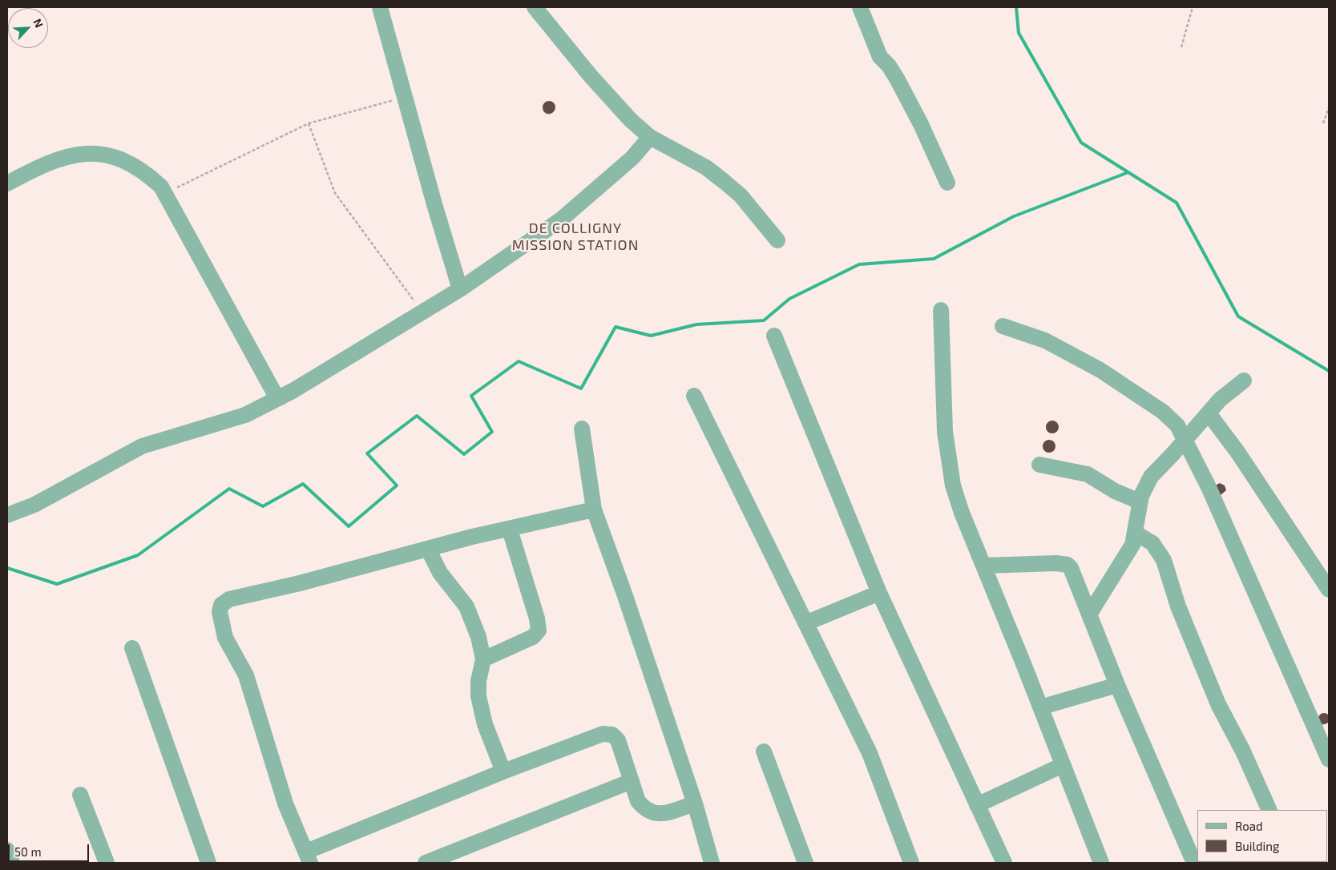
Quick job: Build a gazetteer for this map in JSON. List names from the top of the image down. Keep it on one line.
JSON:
{"districts":["DE COLLIGNY MISSION STATION"],"legend":["Road","Building"],"scale_bar":"50 m","north":"top right"}
